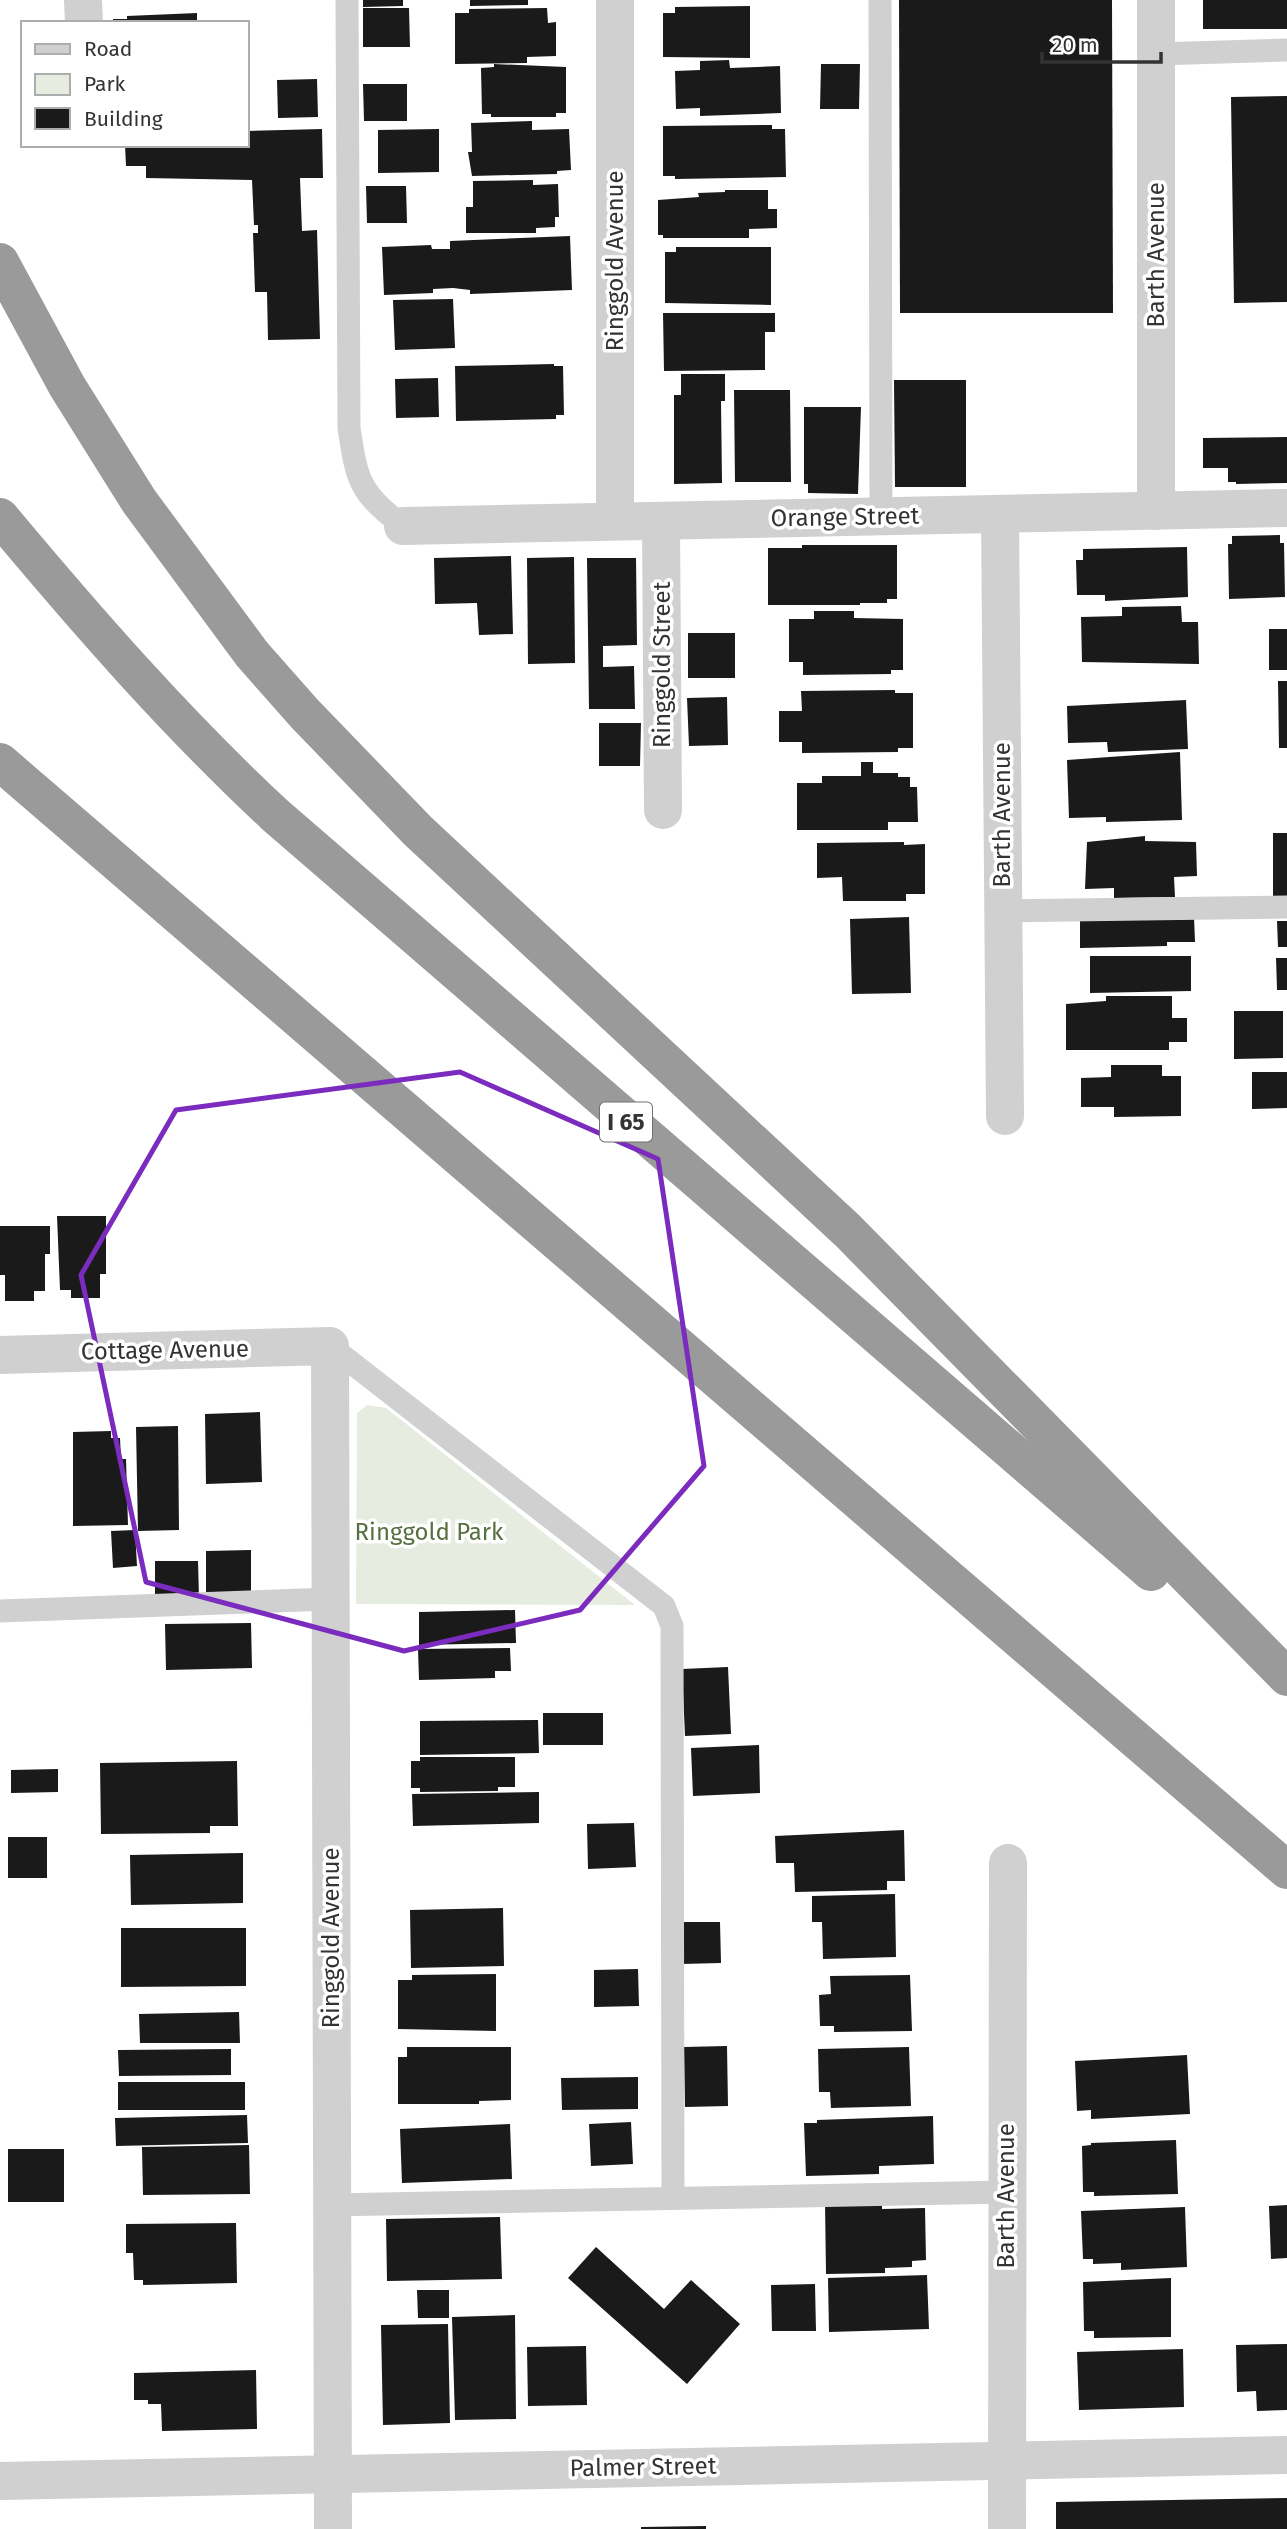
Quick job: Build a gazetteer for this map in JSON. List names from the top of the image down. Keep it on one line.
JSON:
{"streets":{"highway":["I 65"],"street":["Barth Avenue","Ringgold Avenue","Orange Street","Ringgold Street","Cottage Avenue","Palmer Street"]},"crossings":[["Barth Avenue","Orange Street"],["Barth Avenue","Palmer Street"],["Ringgold Avenue","Orange Street"],["Ringgold Avenue","Cottage Avenue"],["Ringgold Avenue","Palmer Street"],["Orange Street","Ringgold Street"]],"parks":["Ringgold Park"],"legend":["Road","Park","Building"],"scale_bar":"20 m"}
